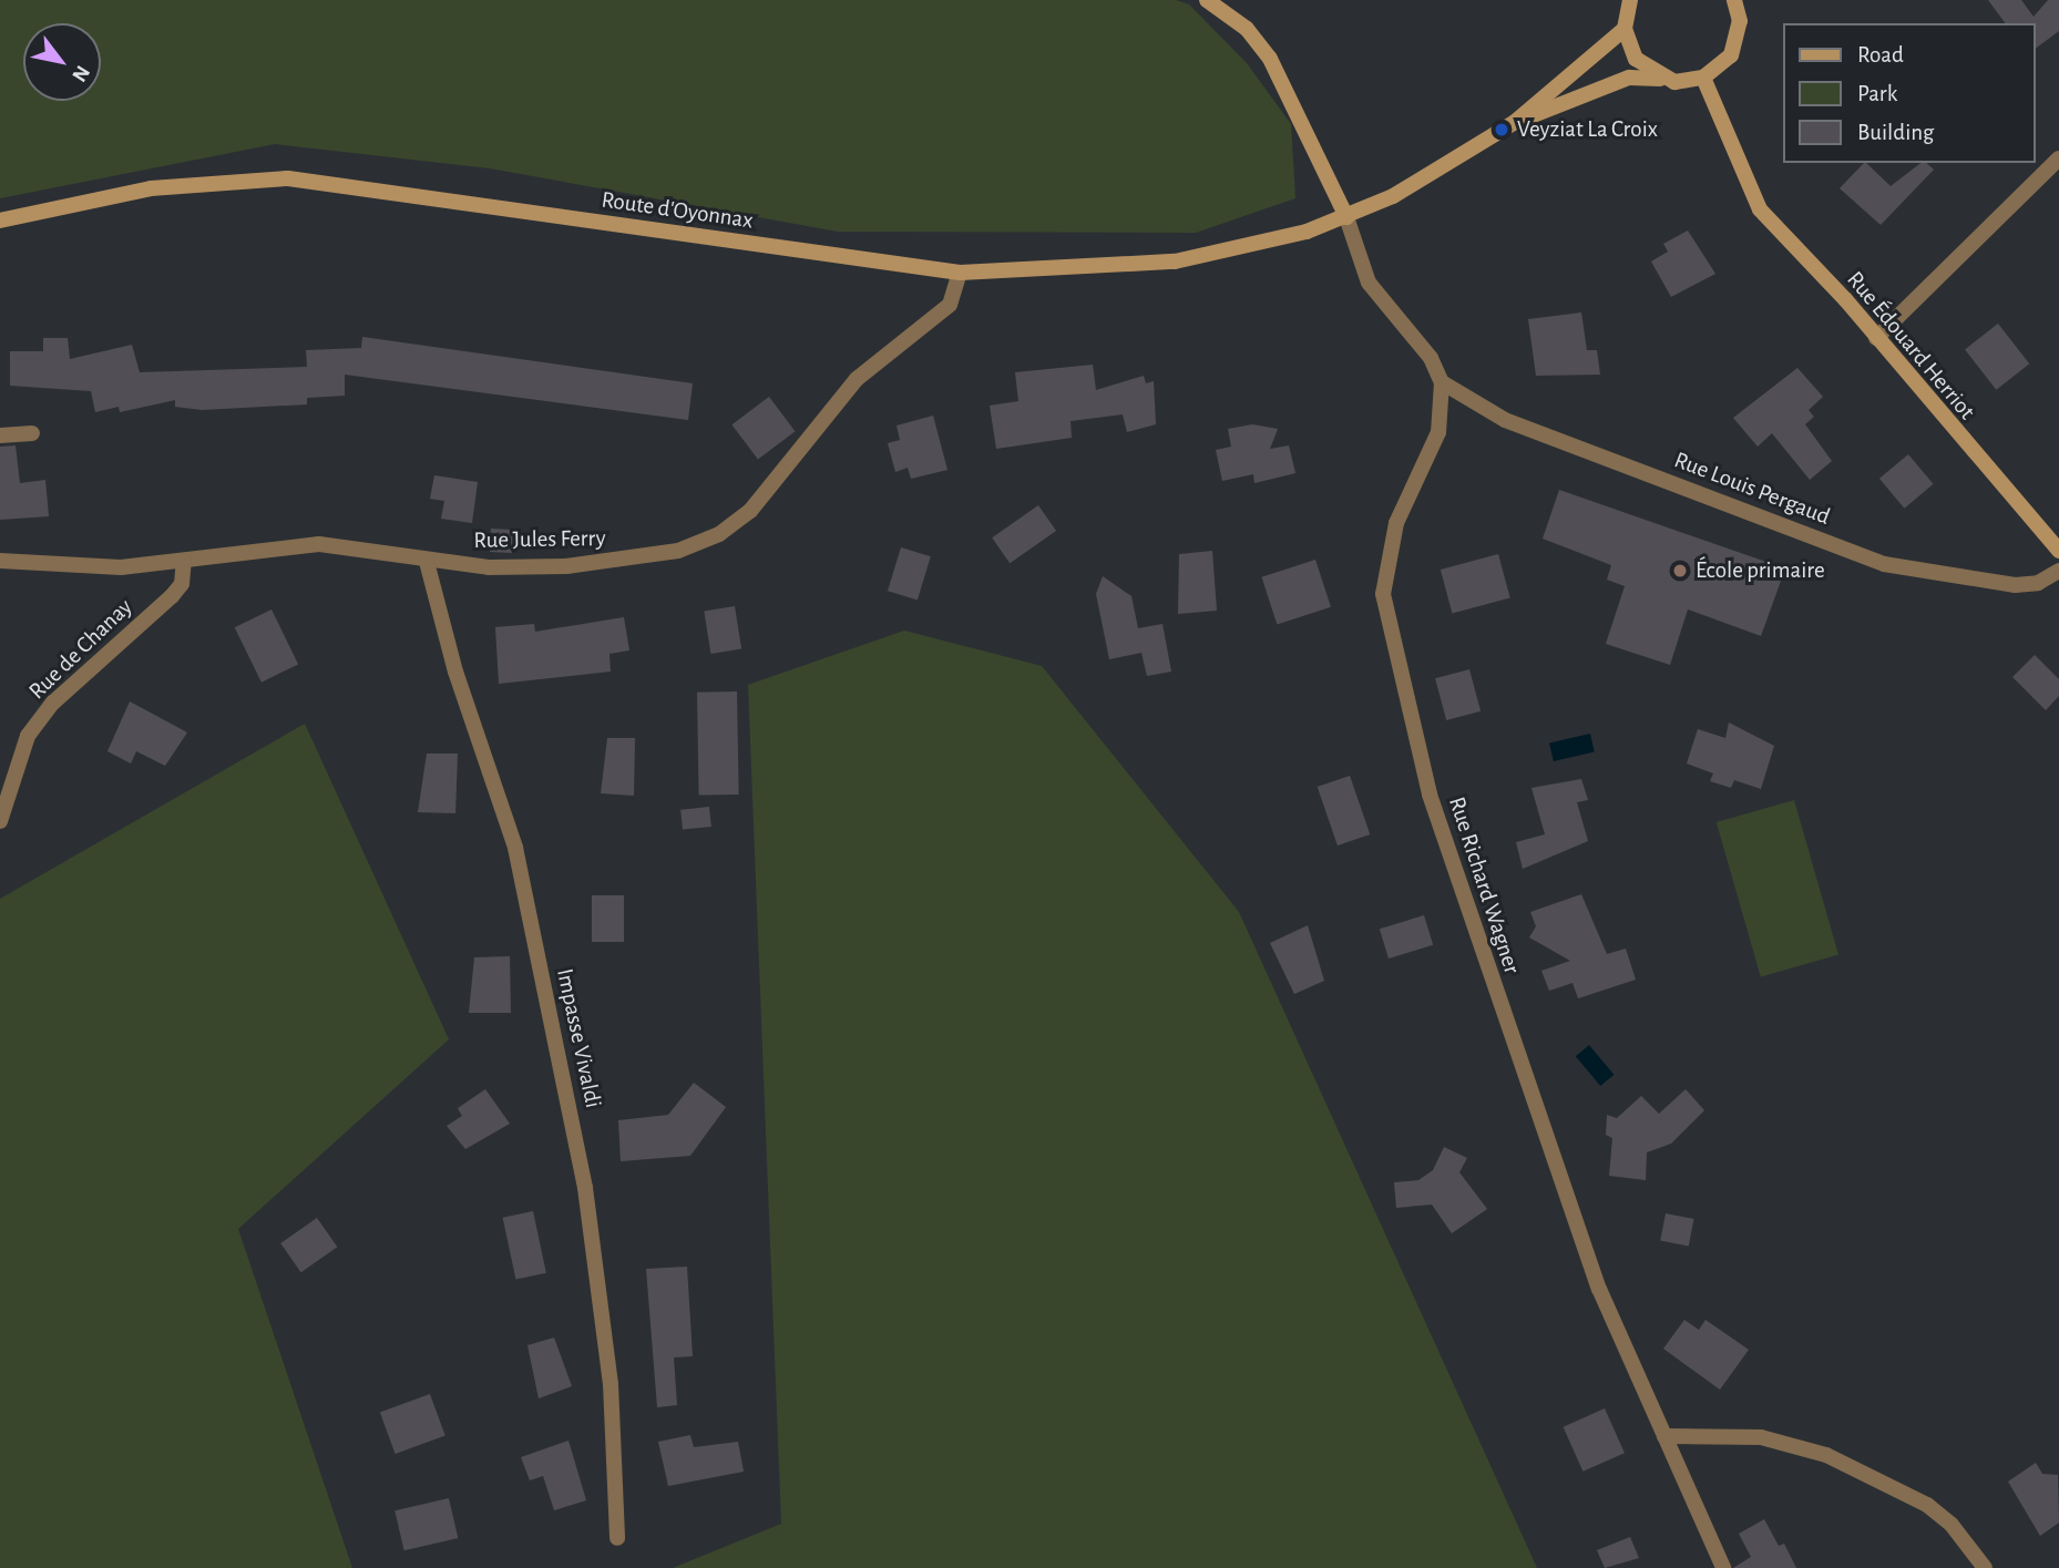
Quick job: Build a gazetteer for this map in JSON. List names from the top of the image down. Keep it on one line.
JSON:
{"streets":{"main road":["Route d'Oyonnax","Rue Édouard Herriot"],"street":["Rue Louis Pergaud","Rue Jules Ferry","Rue de Chanay","Rue Richard Wagner","Impasse Vivaldi"]},"crossings":[["Route d'Oyonnax","Rue Jules Ferry"],["Rue Louis Pergaud","Rue Richard Wagner"],["Rue Jules Ferry","Rue de Chanay"],["Rue Jules Ferry","Impasse Vivaldi"]],"places":["Veyziat La Croix","École primaire"],"legend":["Road","Park","Building"],"north":"bottom right"}
